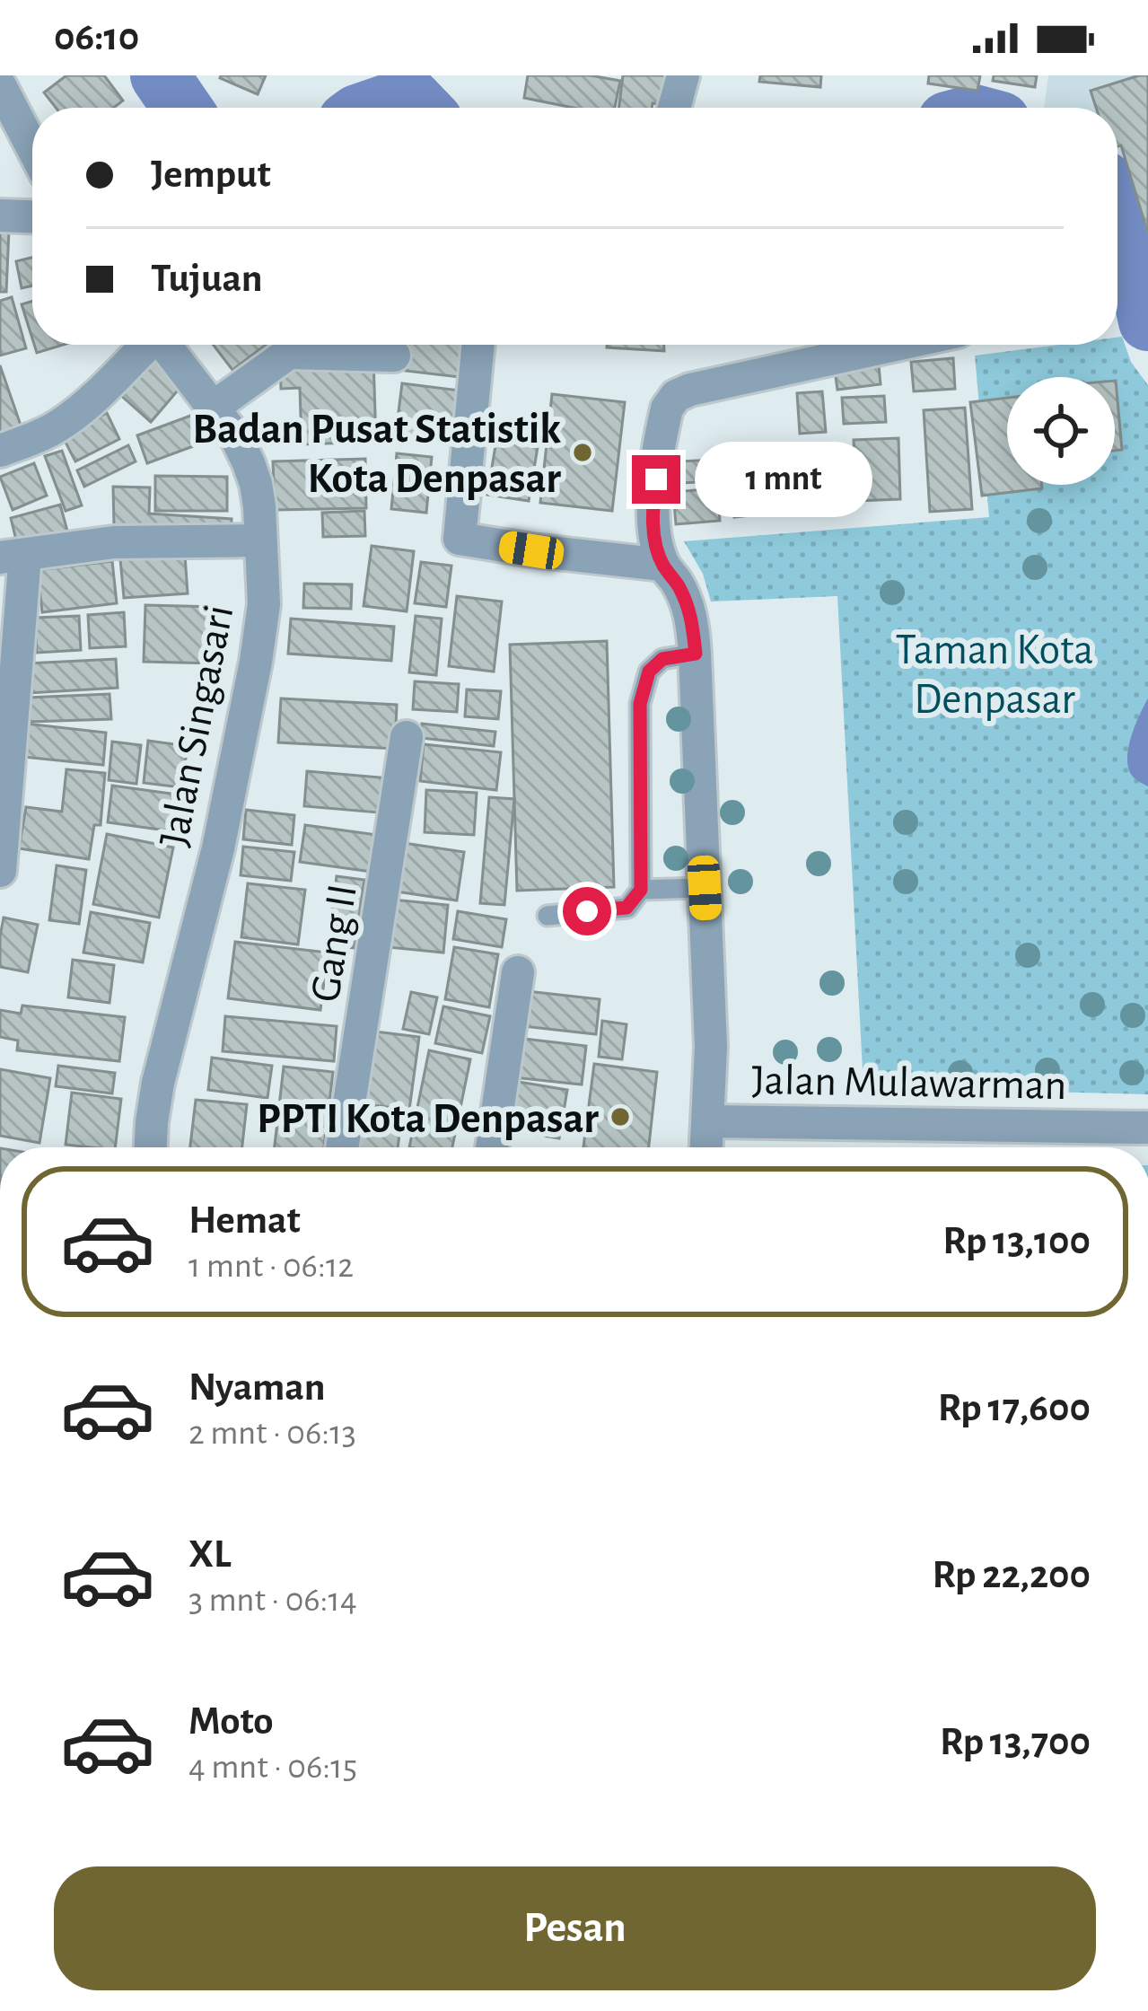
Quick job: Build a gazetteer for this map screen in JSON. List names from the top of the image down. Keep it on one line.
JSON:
{"streets":{"street":["Jalan Singasari","Gang II","Jalan Mulawarman"]},"parks":["Taman Kota Denpasar"],"places":["Badan Pusat Statistik Kota Denpasar","PPTI Kota Denpasar"],"page":{"status":"06:10","banner":["Jemput","Tujuan"],"bubble":"1 mnt","list":[{"name":"Hemat","note":"1 mnt · 06:12","value":"Rp 13,100"},{"name":"Nyaman","note":"2 mnt · 06:13","value":"Rp 17,600"},{"name":"XL","note":"3 mnt · 06:14","value":"Rp 22,200"},{"name":"Moto","note":"4 mnt · 06:15","value":"Rp 13,700"}],"buttons":"Pesan"}}
